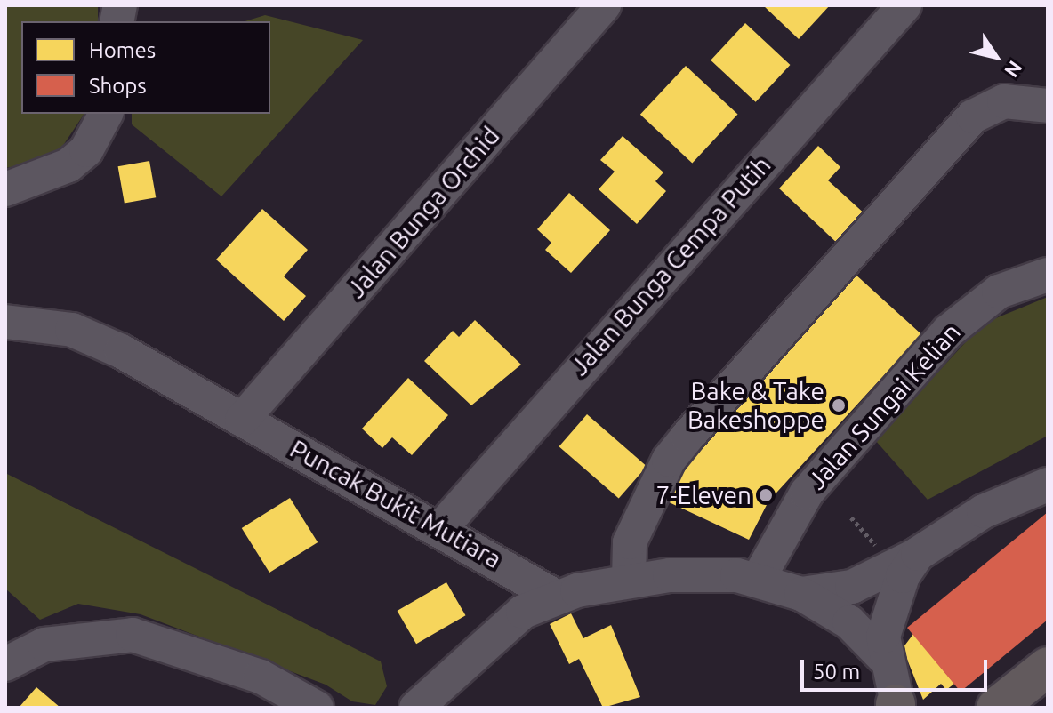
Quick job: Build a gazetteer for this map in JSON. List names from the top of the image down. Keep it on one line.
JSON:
{"streets":{"street":["Jalan Bunga Orchid","Jalan Bunga Cempa Putih","Jalan Sungai Kelian","Puncak Bukit Mutiara"]},"crossings":[["Jalan Bunga Orchid","Puncak Bukit Mutiara"],["Jalan Bunga Cempa Putih","Puncak Bukit Mutiara"]],"places":["Bake & Take Bakeshoppe","7-Eleven"],"legend":["Homes","Shops"],"scale_bar":"50 m","north":"bottom right"}
